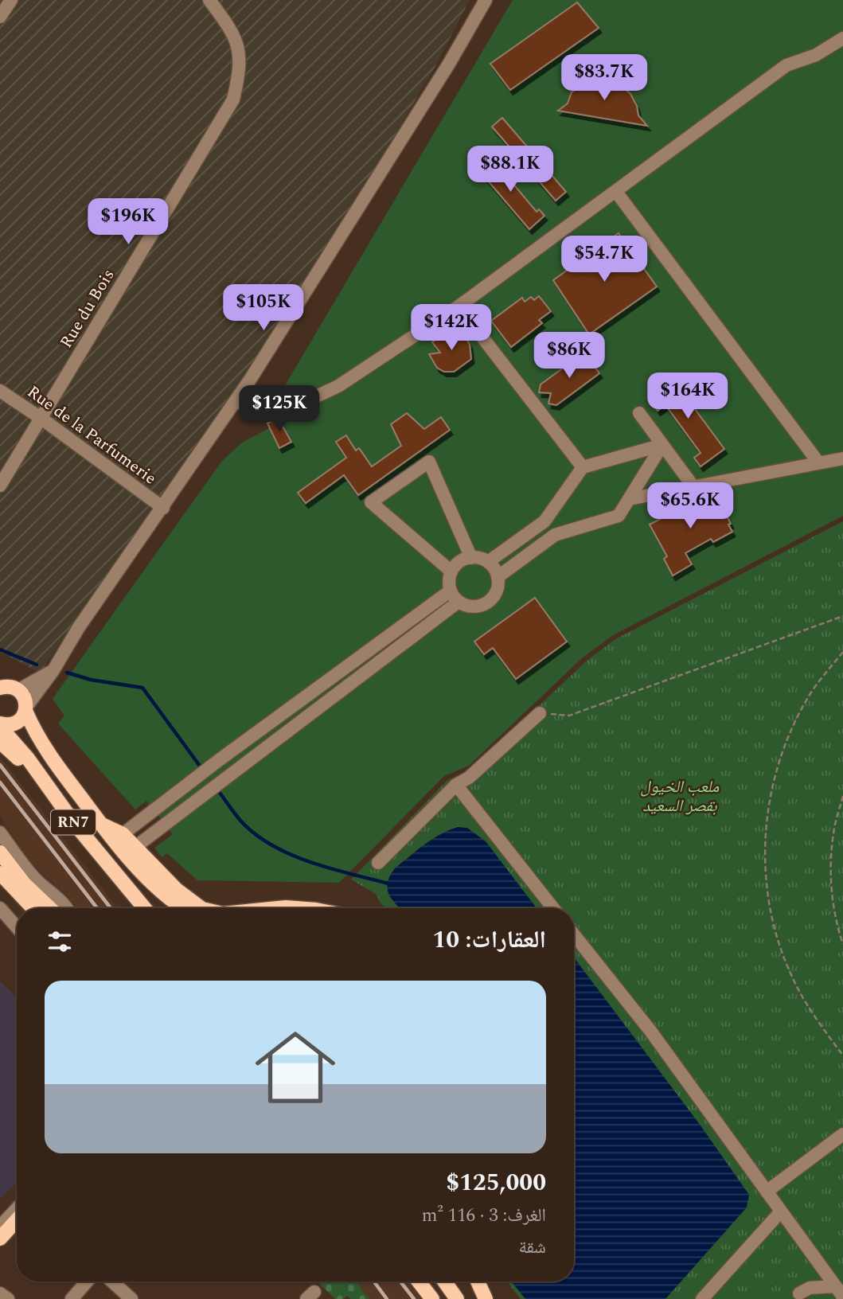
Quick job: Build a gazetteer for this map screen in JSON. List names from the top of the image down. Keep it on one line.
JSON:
{"streets":{"main road":["RN7"],"street":["Rue du Bois","Rue de la Parfumerie"]},"crossings":[["Rue du Bois","Rue de la Parfumerie"]],"parks":["ملعب الخيول بقصر السعيد"],"page":{"price":["$83.7K","$88.1K","$196K","$54.7K","$105K","$142K","$86K","$164K","$125K","$65.6K"],"heading":"العقارات: 10","list":[{"name":"$125,000","note":"الغرف: 3 · 116 m² · شقة"}]}}
